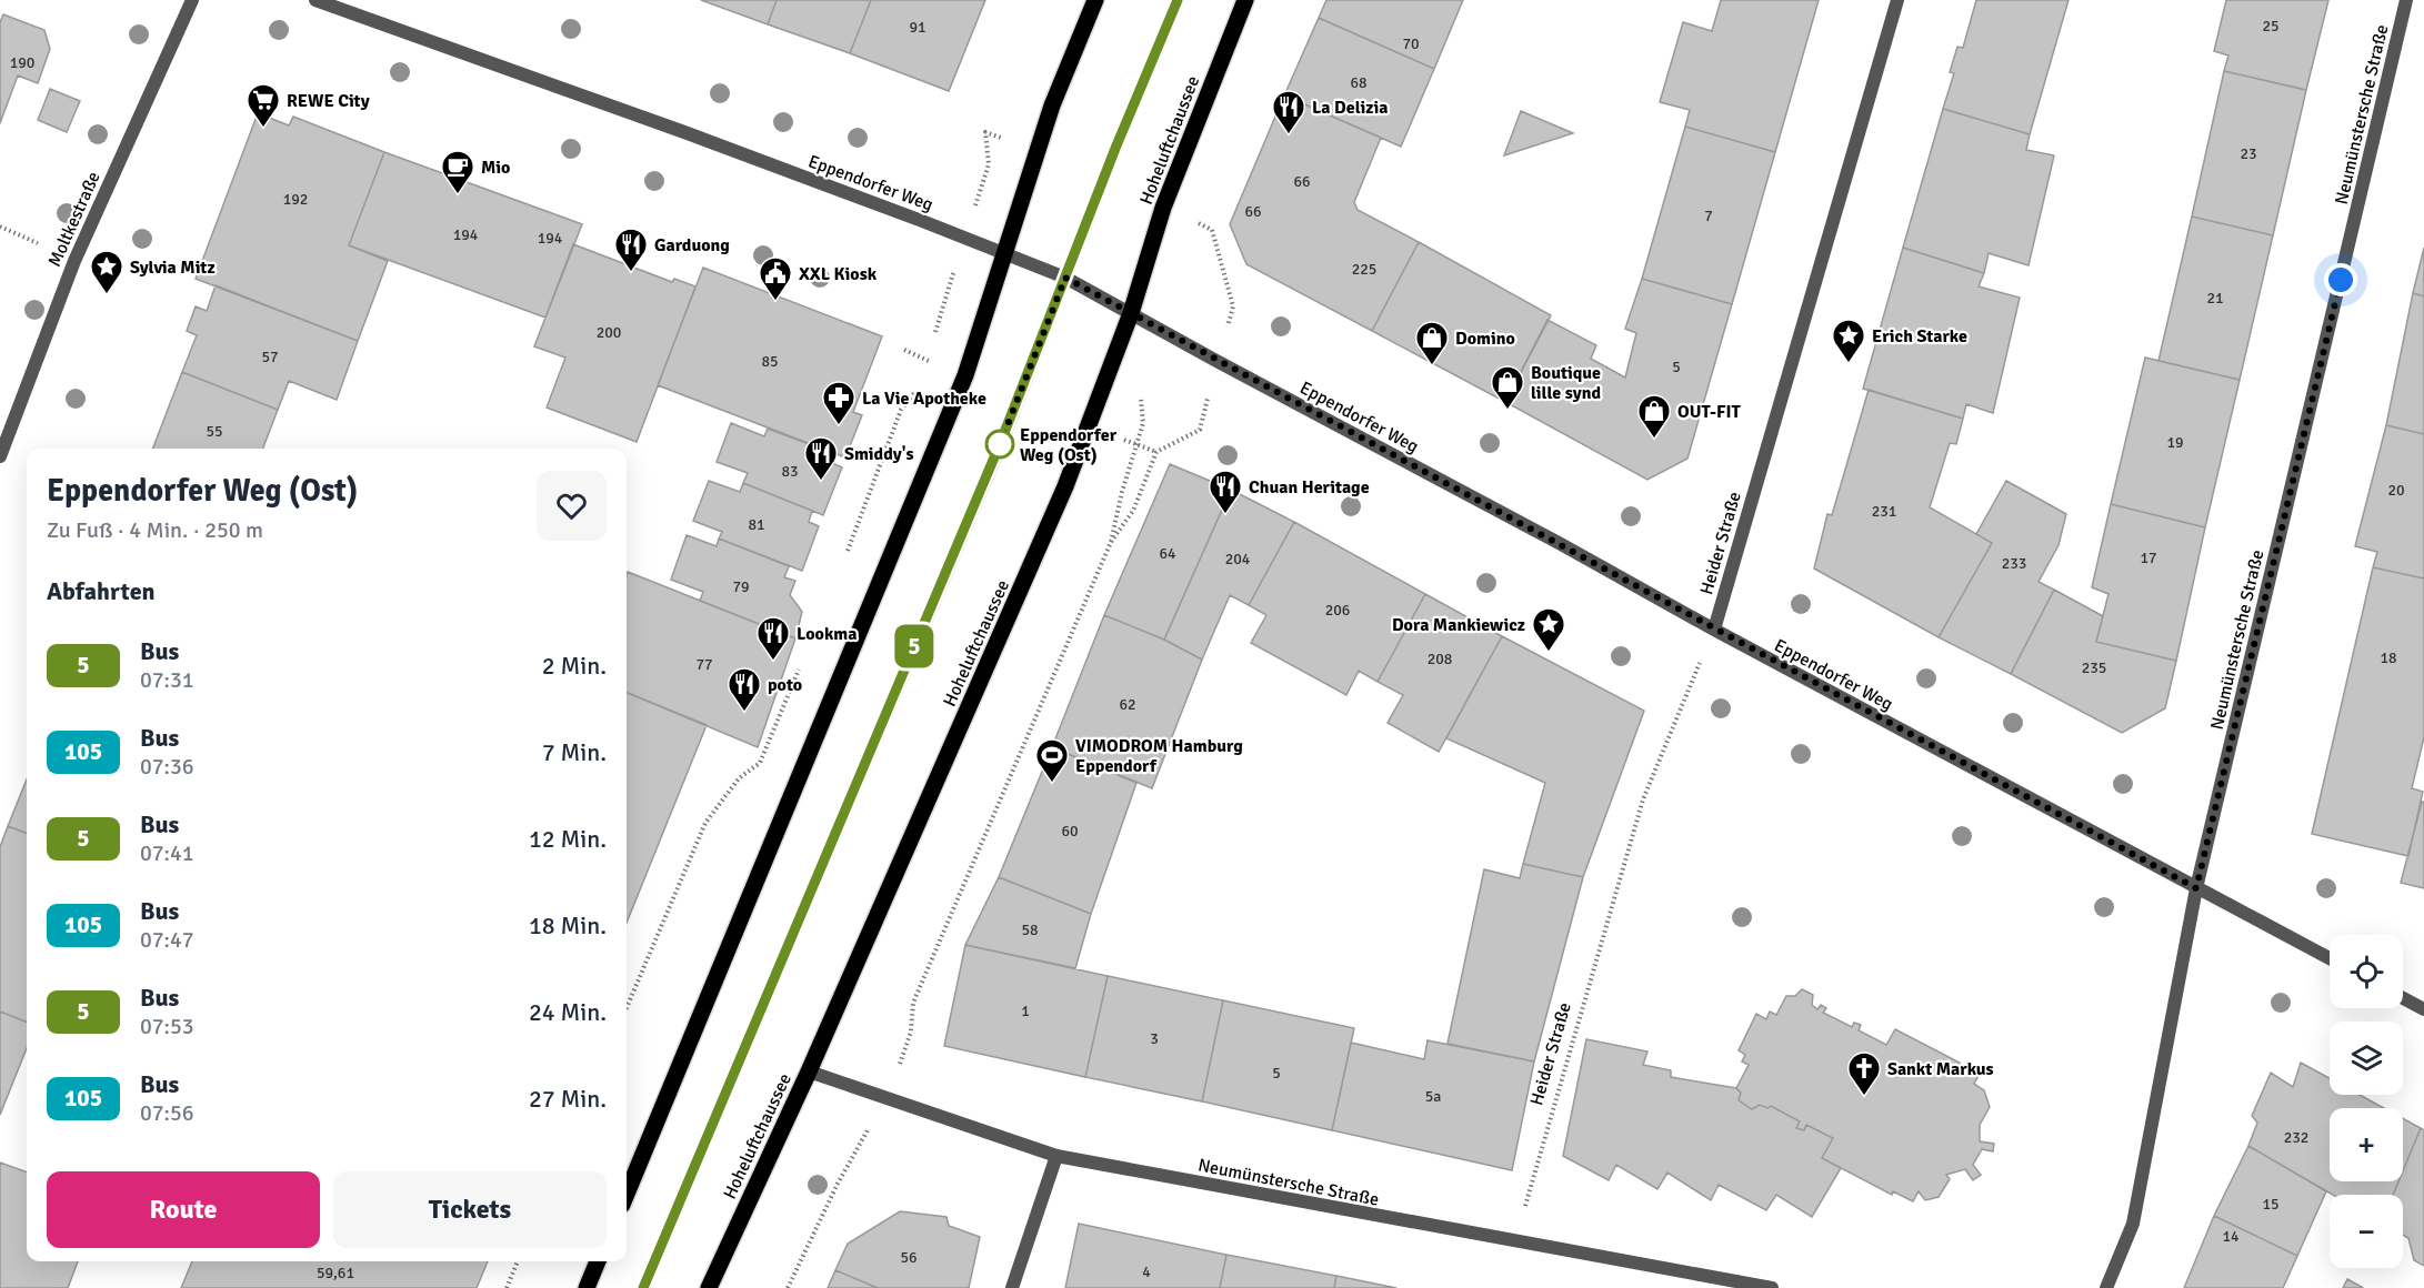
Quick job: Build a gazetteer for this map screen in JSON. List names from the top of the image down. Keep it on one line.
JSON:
{"streets":{"main road":["Hoheluftchaussee"],"street":["Neumünstersche Straße","Eppendorfer Weg","Moltkestraße","Heider Straße"]},"crossings":[["Neumünstersche Straße","Hoheluftchaussee"],["Neumünstersche Straße","Eppendorfer Weg"],["Neumünstersche Straße","Heider Straße"],["Hoheluftchaussee","Eppendorfer Weg"],["Eppendorfer Weg","Heider Straße"]],"places":{"supermarket":["REWE City"],"restaurant":["La Delizia","Garduong","Smiddy's","Chuan Heritage","Lookma","poto"],"cafe":["Mio"],"place":["Sylvia Mitz","Erich Starke","Dora Mankiewicz"],"public building":["XXL Kiosk"],"shop":["Domino","Boutique lille synd","OUT-FIT"],"pharmacy":["La Vie Apotheke"],"other":["Eppendorfer Weg (Ost)"],"sports":["VIMODROM Hamburg Eppendorf"],"church":["Sankt Markus"]},"lines":["bus line 5"],"house_numbers":["25","91","70","190","68","23","66","192","66","7","194","194","225","21","200","57","85","5","55","19","83","20","231","81","64","17","204","233","79","206","18","208","77","235","62","60","58","1","3","5","5a","232","15","14","56","4","59,61"],"page":{"on_map":"5","heading":[["Eppendorfer Weg (Ost)","Zu Fuß · 4 Min. · 250 m"],"Abfahrten"],"list":[{"mark":"5","name":"Bus","note":"07:31","value":"2 Min."},{"mark":"105","name":"Bus","note":"07:36","value":"7 Min."},{"mark":"5","name":"Bus","note":"07:41","value":"12 Min."},{"mark":"105","name":"Bus","note":"07:47","value":"18 Min."},{"mark":"5","name":"Bus","note":"07:53","value":"24 Min."},{"mark":"105","name":"Bus","note":"07:56","value":"27 Min."}],"map_buttons":["+","−"],"buttons":["Route","Tickets"]}}
